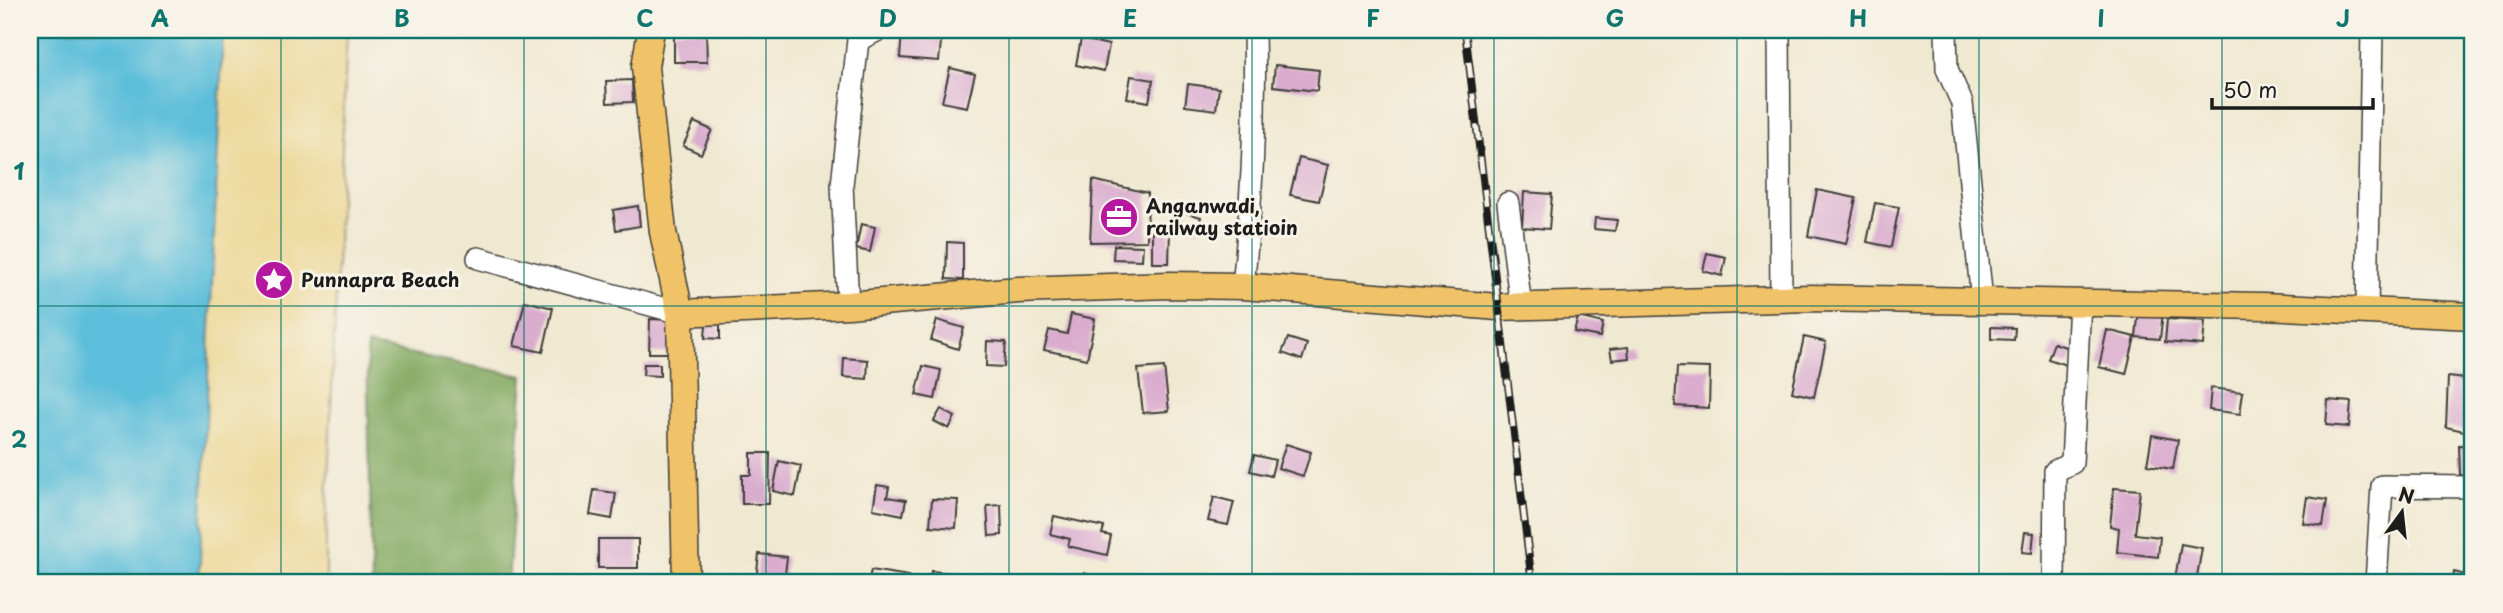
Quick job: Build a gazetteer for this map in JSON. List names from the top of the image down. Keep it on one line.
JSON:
{"places":{"office":["Anganwadi, railway statioin"],"place":["Punnapra Beach"]},"scale_bar":"50 m","north":"top","grid":{"columns":["A","B","C","D","E","F","G","H","I","J"],"rows":["1","2"]}}
